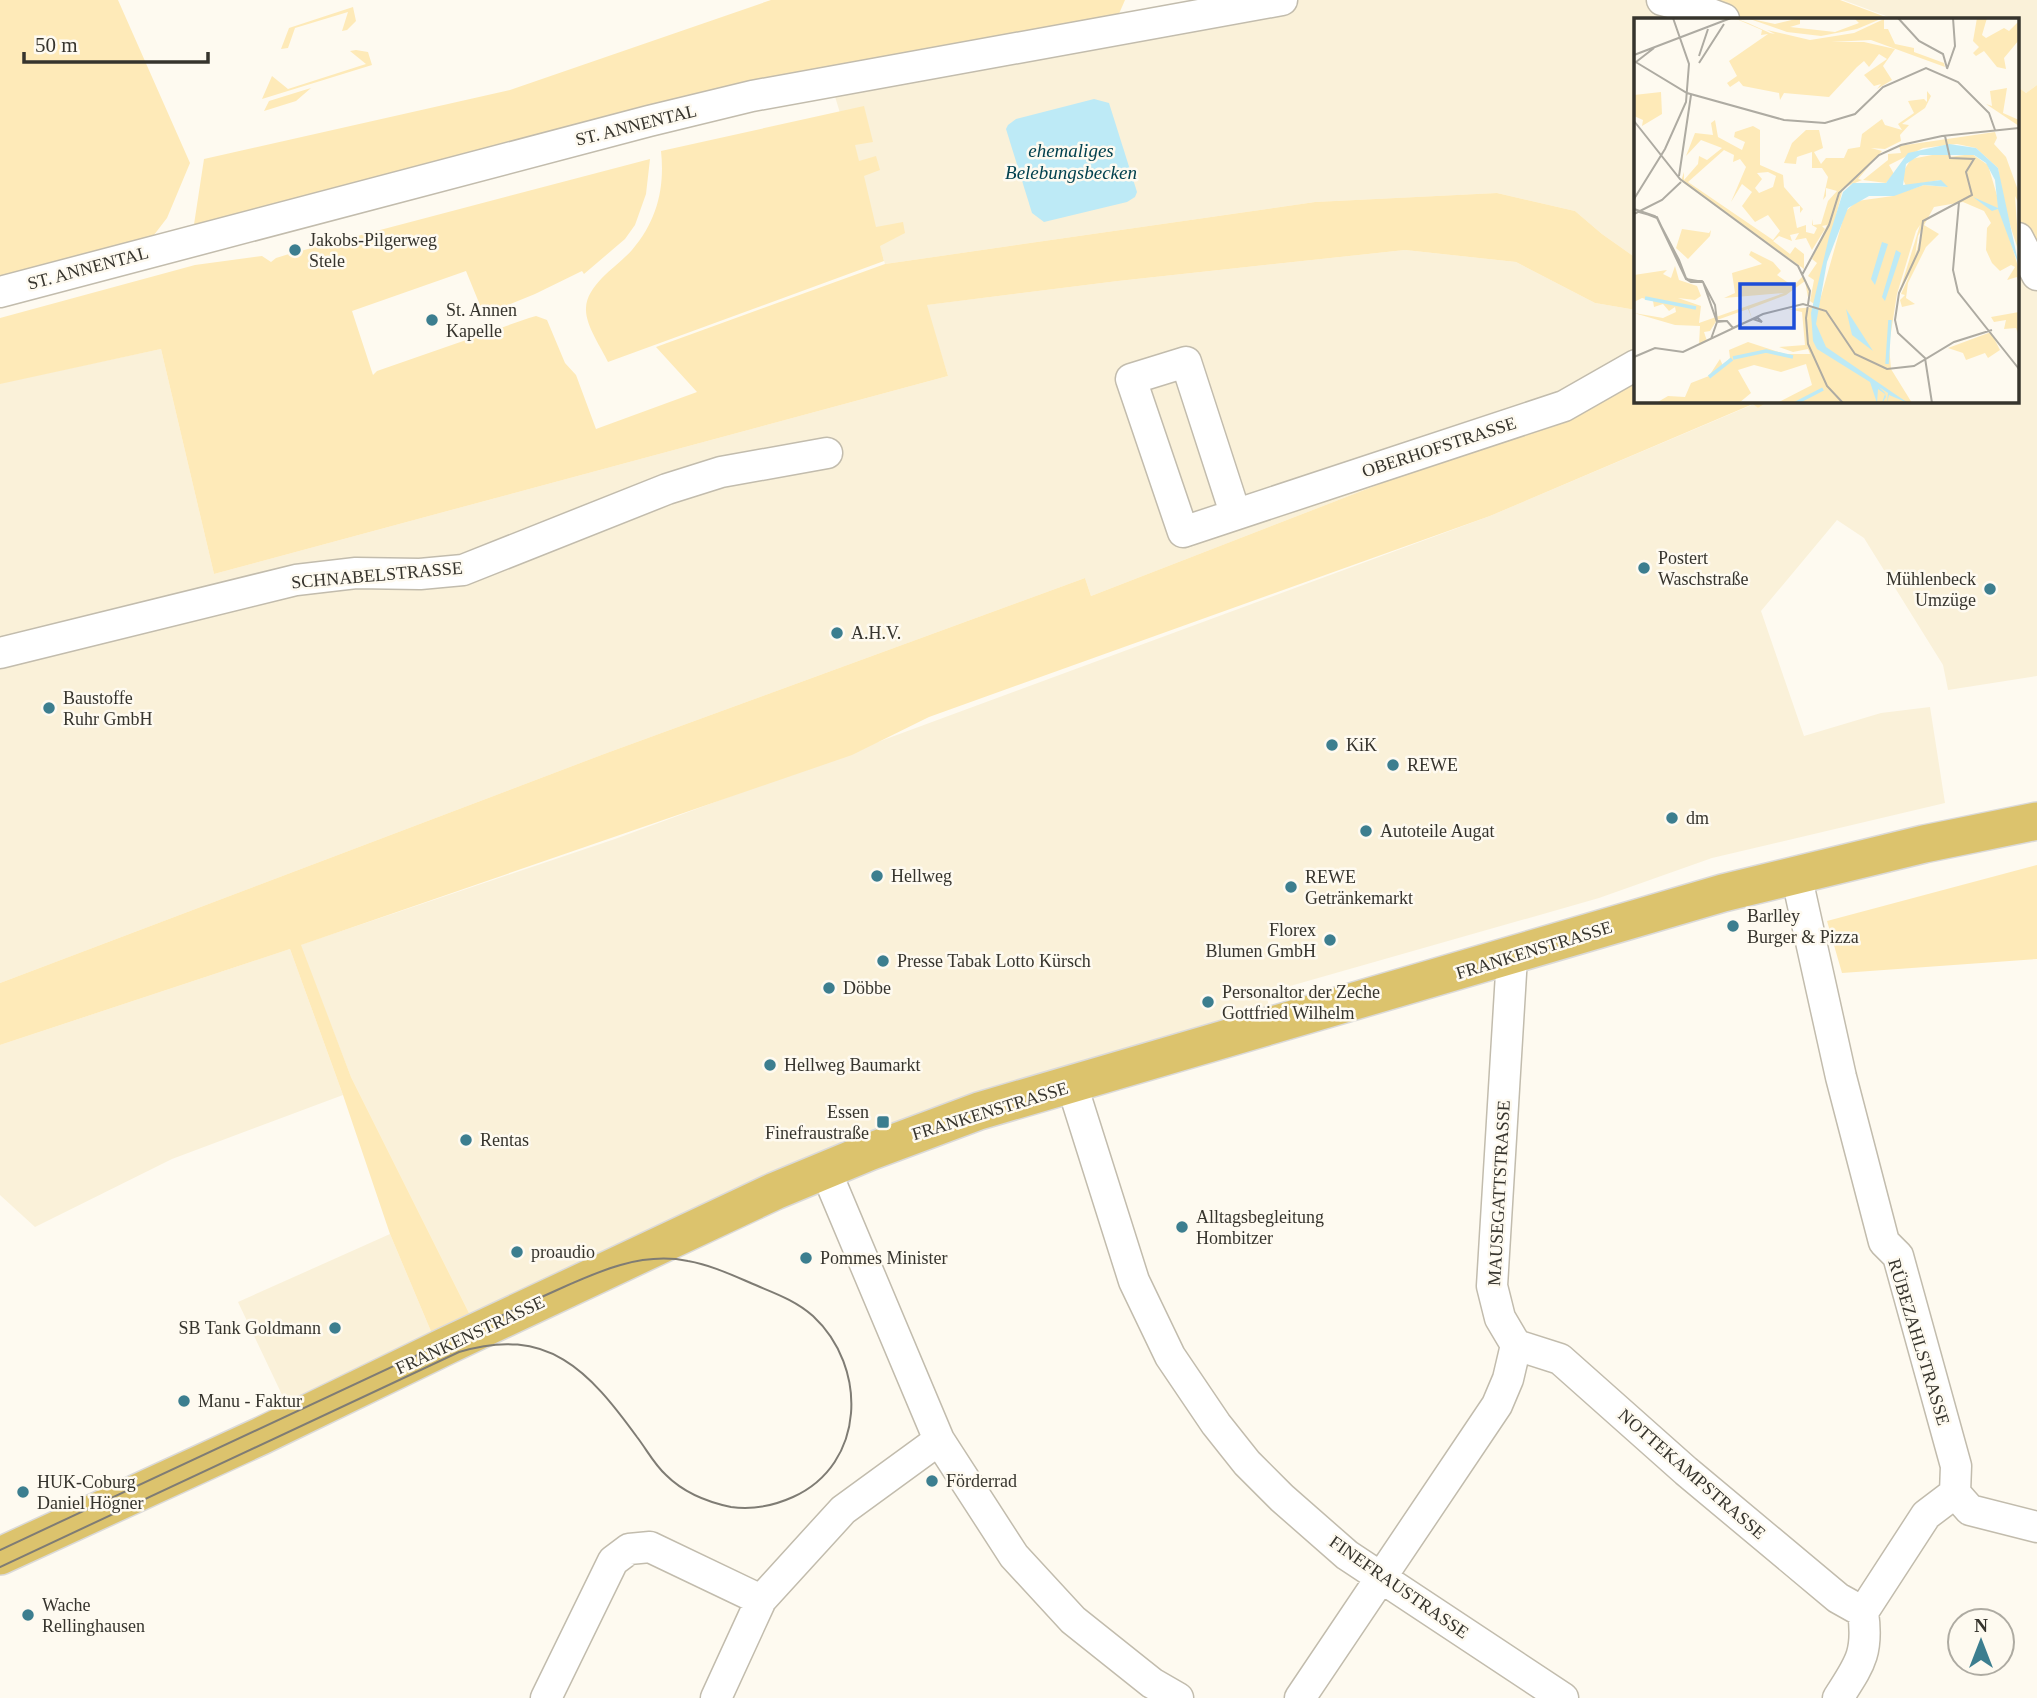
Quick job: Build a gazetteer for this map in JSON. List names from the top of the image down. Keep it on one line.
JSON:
{"streets":{"main road":["FRANKENSTRASSE"],"street":["ST. ANNENTAL","OBERHOFSTRASSE","SCHNABELSTRASSE","MAUSEGATTSTRASSE","RÜBEZAHLSTRASSE","NOTTEKAMPSTRASSE","FINEFRAUSTRASSE"]},"crossings":[["FRANKENSTRASSE","MAUSEGATTSTRASSE"],["FRANKENSTRASSE","RÜBEZAHLSTRASSE"],["FRANKENSTRASSE","FINEFRAUSTRASSE"],["MAUSEGATTSTRASSE","NOTTEKAMPSTRASSE"]],"water":["ehemaliges Belebungsbecken"],"places":{"other":["Jakobs-Pilgerweg Stele","St. Annen Kapelle","Postert Waschstraße","Mühlenbeck Umzüge","A.H.V.","Baustoffe Ruhr GmbH","KiK","REWE","dm","Autoteile Augat","Hellweg","REWE Getränkemarkt","Barlley Burger & Pizza","Florex Blumen GmbH","Presse Tabak Lotto Kürsch","Döbbe","Personaltor der Zeche Gottfried Wilhelm","Hellweg Baumarkt","Rentas","Alltagsbegleitung Hombitzer","proaudio","Pommes Minister","SB Tank Goldmann","Manu - Faktur","Förderrad","HUK-Coburg Daniel Högner","Wache Rellinghausen"],"transit":["Essen Finefraustraße"]},"scale_bar":"50 m","north":"top"}
